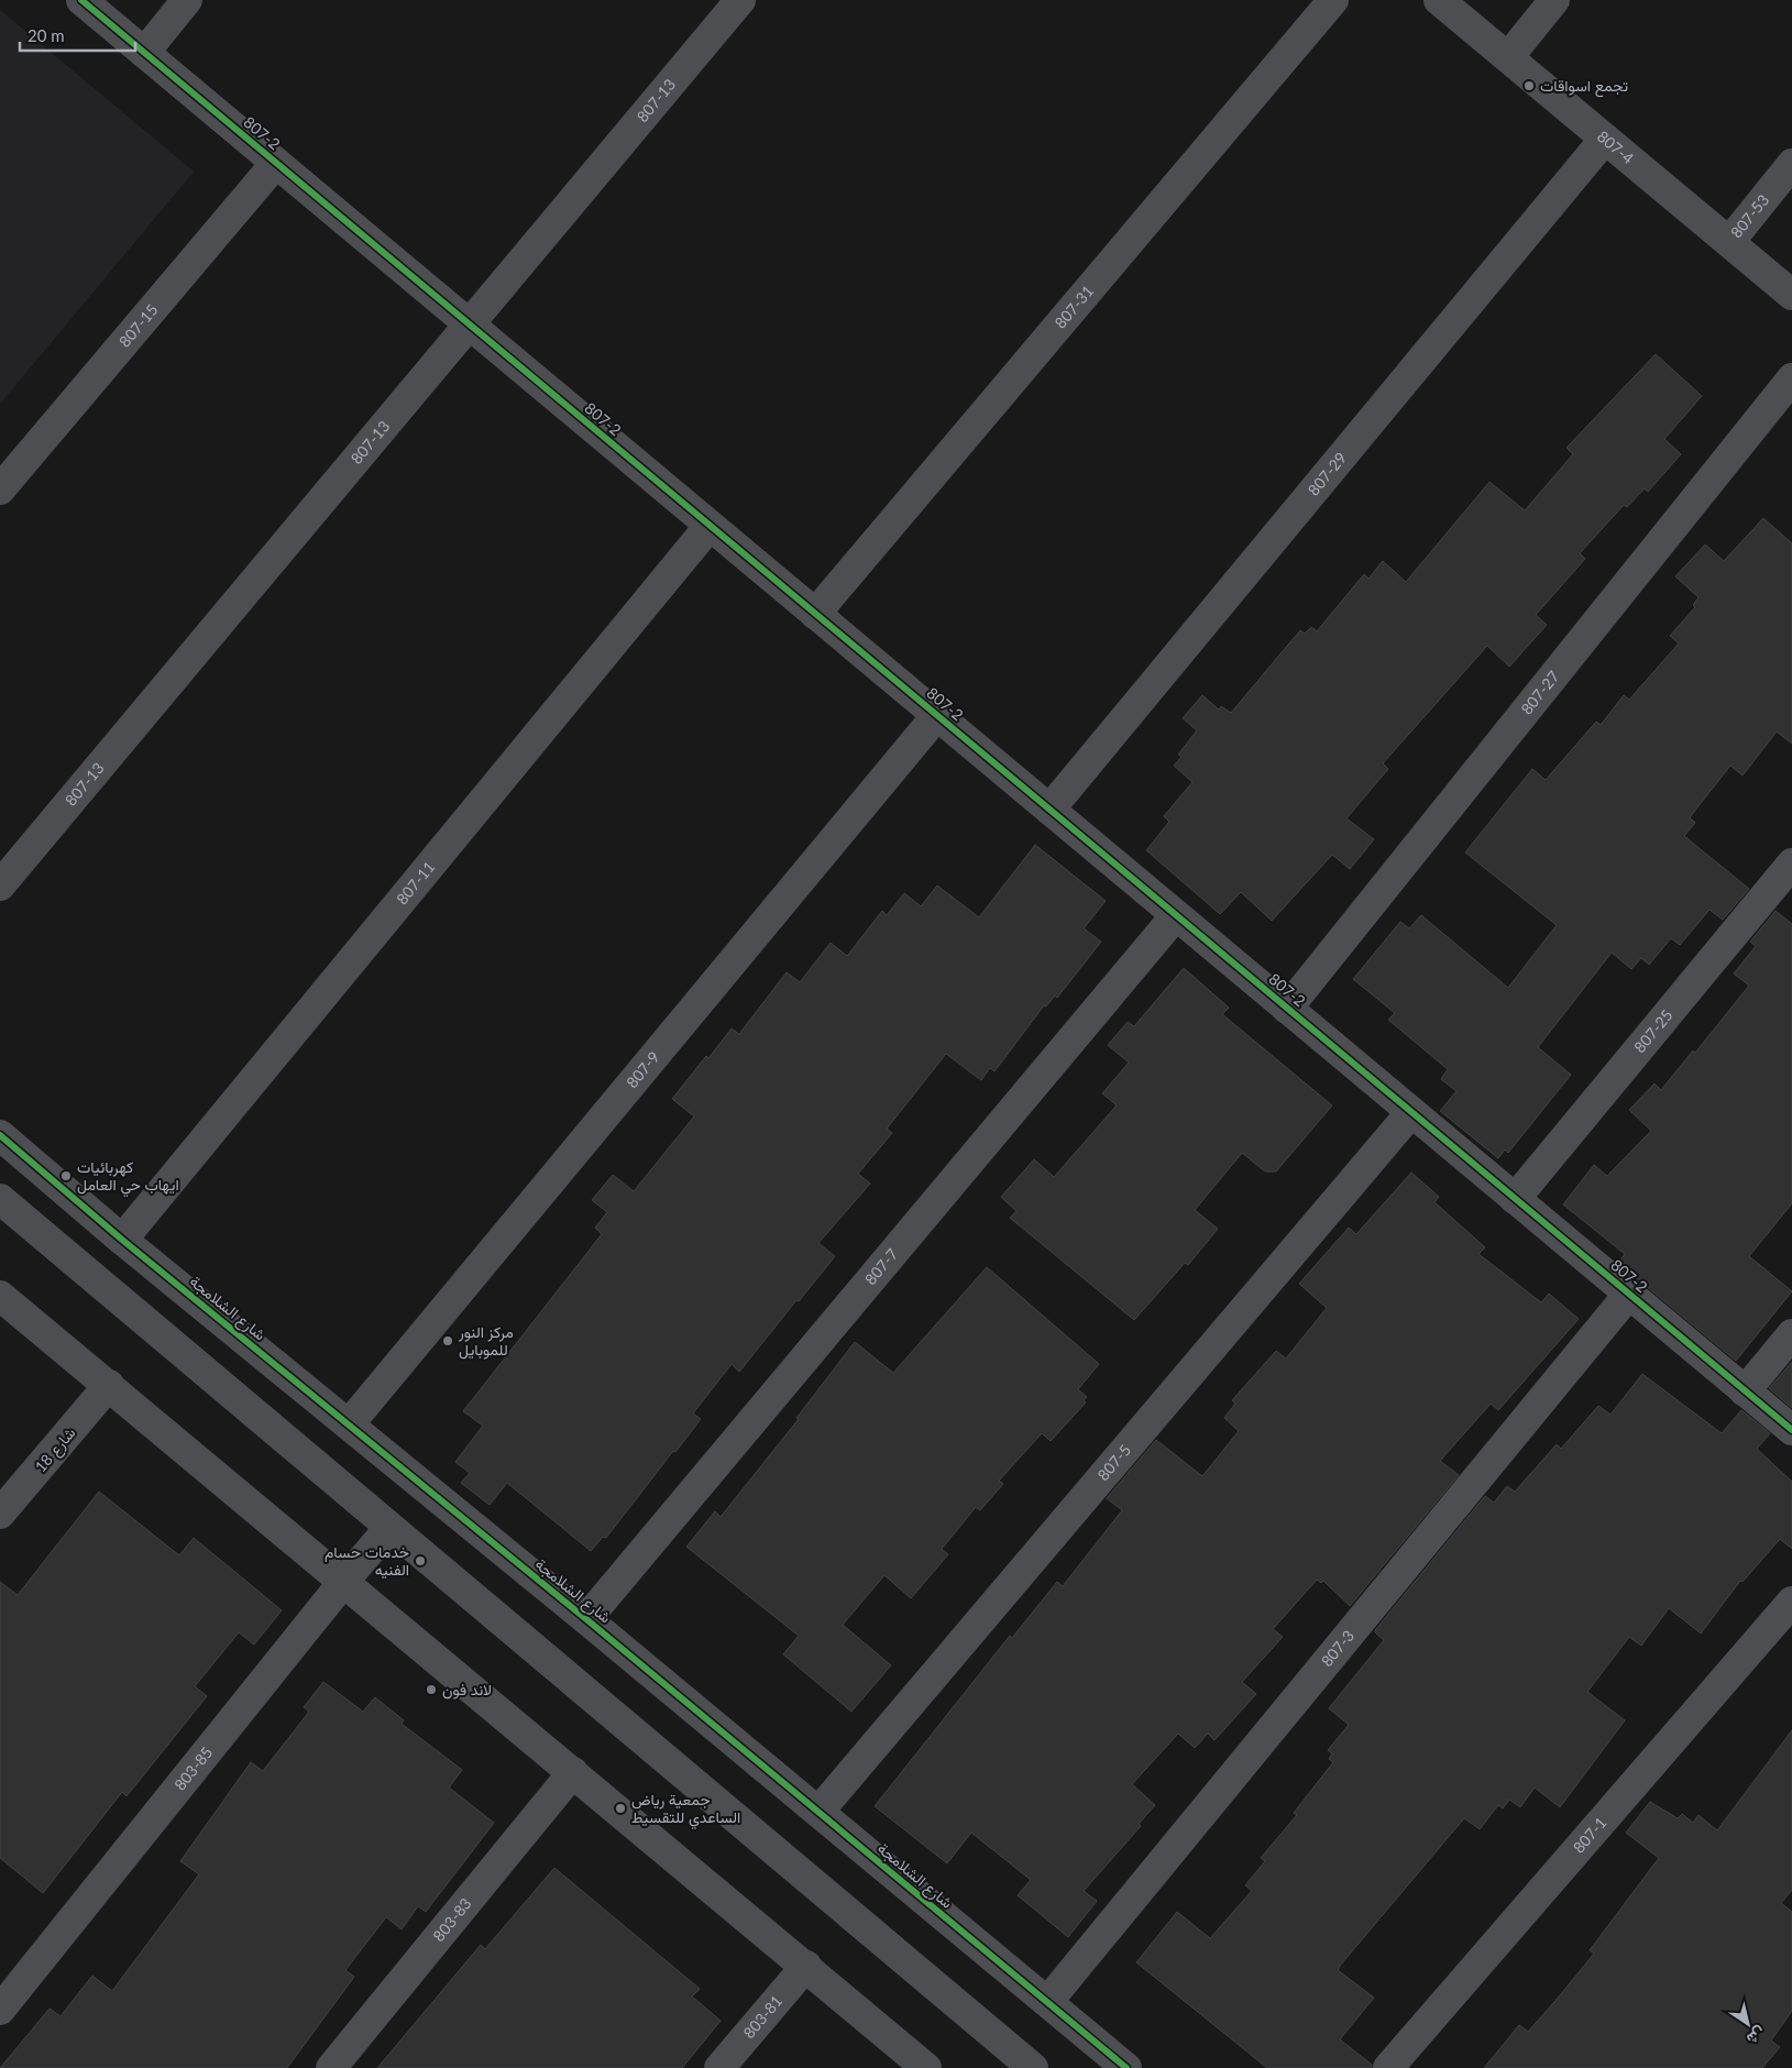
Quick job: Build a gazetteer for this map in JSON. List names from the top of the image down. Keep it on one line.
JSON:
{"streets":{"street":["807-13","807-2","807-4","807-53","807-31","807-15","807-29","807-27","807-11","807-25","807-9","807-7","شارع الشلامجة","شارع 18","807-5","807-3","803-85","807-1","803-83","803-81"]},"crossings":[["807-13","807-2"],["807-2","807-31"],["807-2","807-15"],["807-2","807-29"],["807-2","807-27"],["807-2","807-11"],["807-2","807-25"],["807-2","807-9"],["807-2","807-7"],["807-2","807-5"],["807-2","807-3"],["807-4","807-53"],["807-4","807-29"],["807-11","شارع الشلامجة"],["807-9","شارع الشلامجة"],["807-7","شارع الشلامجة"],["شارع الشلامجة","807-5"],["شارع الشلامجة","807-3"]],"places":["تجمع اسواقات","كهربائيات ايهاب حي العامل","مركز النور للموبايل","خدمات حسام الفنيه","لاند فون","جمعية رياض الساعدي للتقسيط"],"scale_bar":"20 m","north":"bottom right"}
